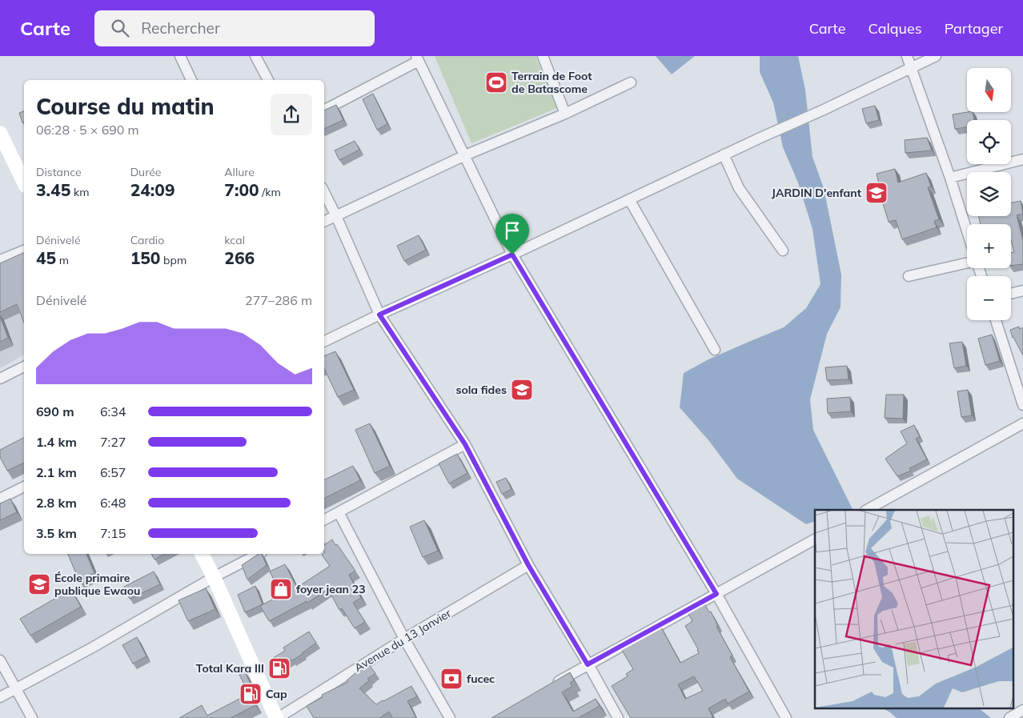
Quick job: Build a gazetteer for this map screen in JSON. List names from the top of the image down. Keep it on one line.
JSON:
{"streets":{"street":["Avenue du 13 Janvier"]},"places":{"sports":["Terrain de Foot de Batascome"],"school or university":["JARDIN D'enfant","sola fides","École primaire publique Ewaou"],"shop":["foyer jean 23"],"fuel station":["Total Kara III","Cap"],"bank":["fucec"]},"north":"bottom","page":{"header":"Carte","search":"Rechercher","nav":["Carte","Calques","Partager"],"map_buttons":["+","−"],"heading":["Course du matin","06:28 · 5 × 690 m"],"stats":[["Distance","3.45 km"],["Durée","24:09"],["Allure","7:00 /km"],["Dénivelé","45 m"],["Cardio","150 bpm"],["kcal","266"]],"chart":["Dénivelé","277–286 m"],"list":[{"name":"690 m","note":"6:34"},{"name":"1.4 km","note":"7:27"},{"name":"2.1 km","note":"6:57"},{"name":"2.8 km","note":"6:48"},{"name":"3.5 km","note":"7:15"}]}}
